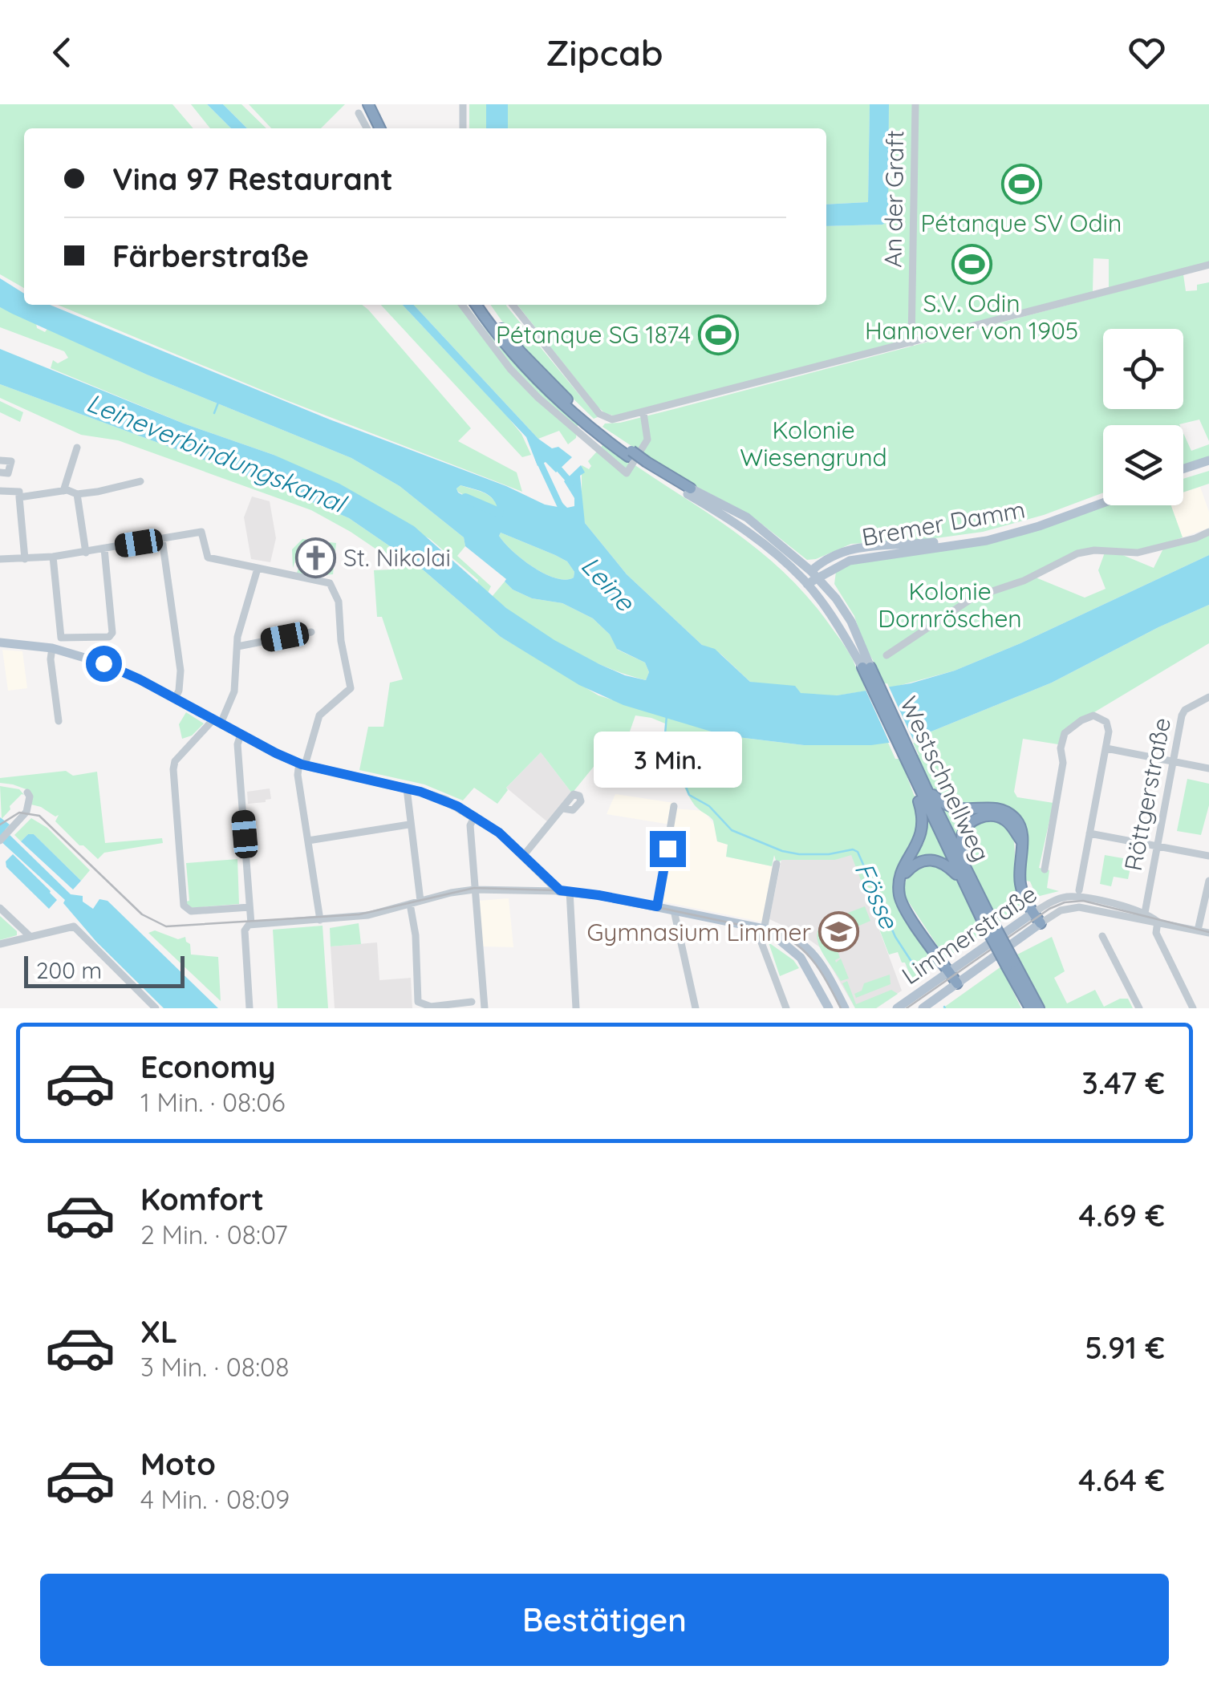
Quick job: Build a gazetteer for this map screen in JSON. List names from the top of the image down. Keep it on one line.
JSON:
{"streets":{"highway":["Westschnellweg"],"main road":["Bremer Damm","Limmerstraße"],"street":["An der Graft","Röttgerstraße"]},"crossings":[["Bremer Damm","Westschnellweg"],["Röttgerstraße","Limmerstraße"]],"water":["Leineverbindungskanal","Leine","Fösse"],"parks":["Kolonie Wiesengrund","Kolonie Dornröschen"],"places":{"sports":["Pétanque SV Odin","S.V. Odin Hannover von 1905","Pétanque SG 1874"],"church":["St. Nikolai"],"school or university":["Gymnasium Limmer"]},"scale_bar":"200 m","page":{"header":"Zipcab","banner":["Vina 97 Restaurant","Färberstraße"],"bubble":"3 Min.","scale":"200 m","list":[{"name":"Economy","note":"1 Min. · 08:06","value":"3.47 €"},{"name":"Komfort","note":"2 Min. · 08:07","value":"4.69 €"},{"name":"XL","note":"3 Min. · 08:08","value":"5.91 €"},{"name":"Moto","note":"4 Min. · 08:09","value":"4.64 €"}],"buttons":"Bestätigen"}}
